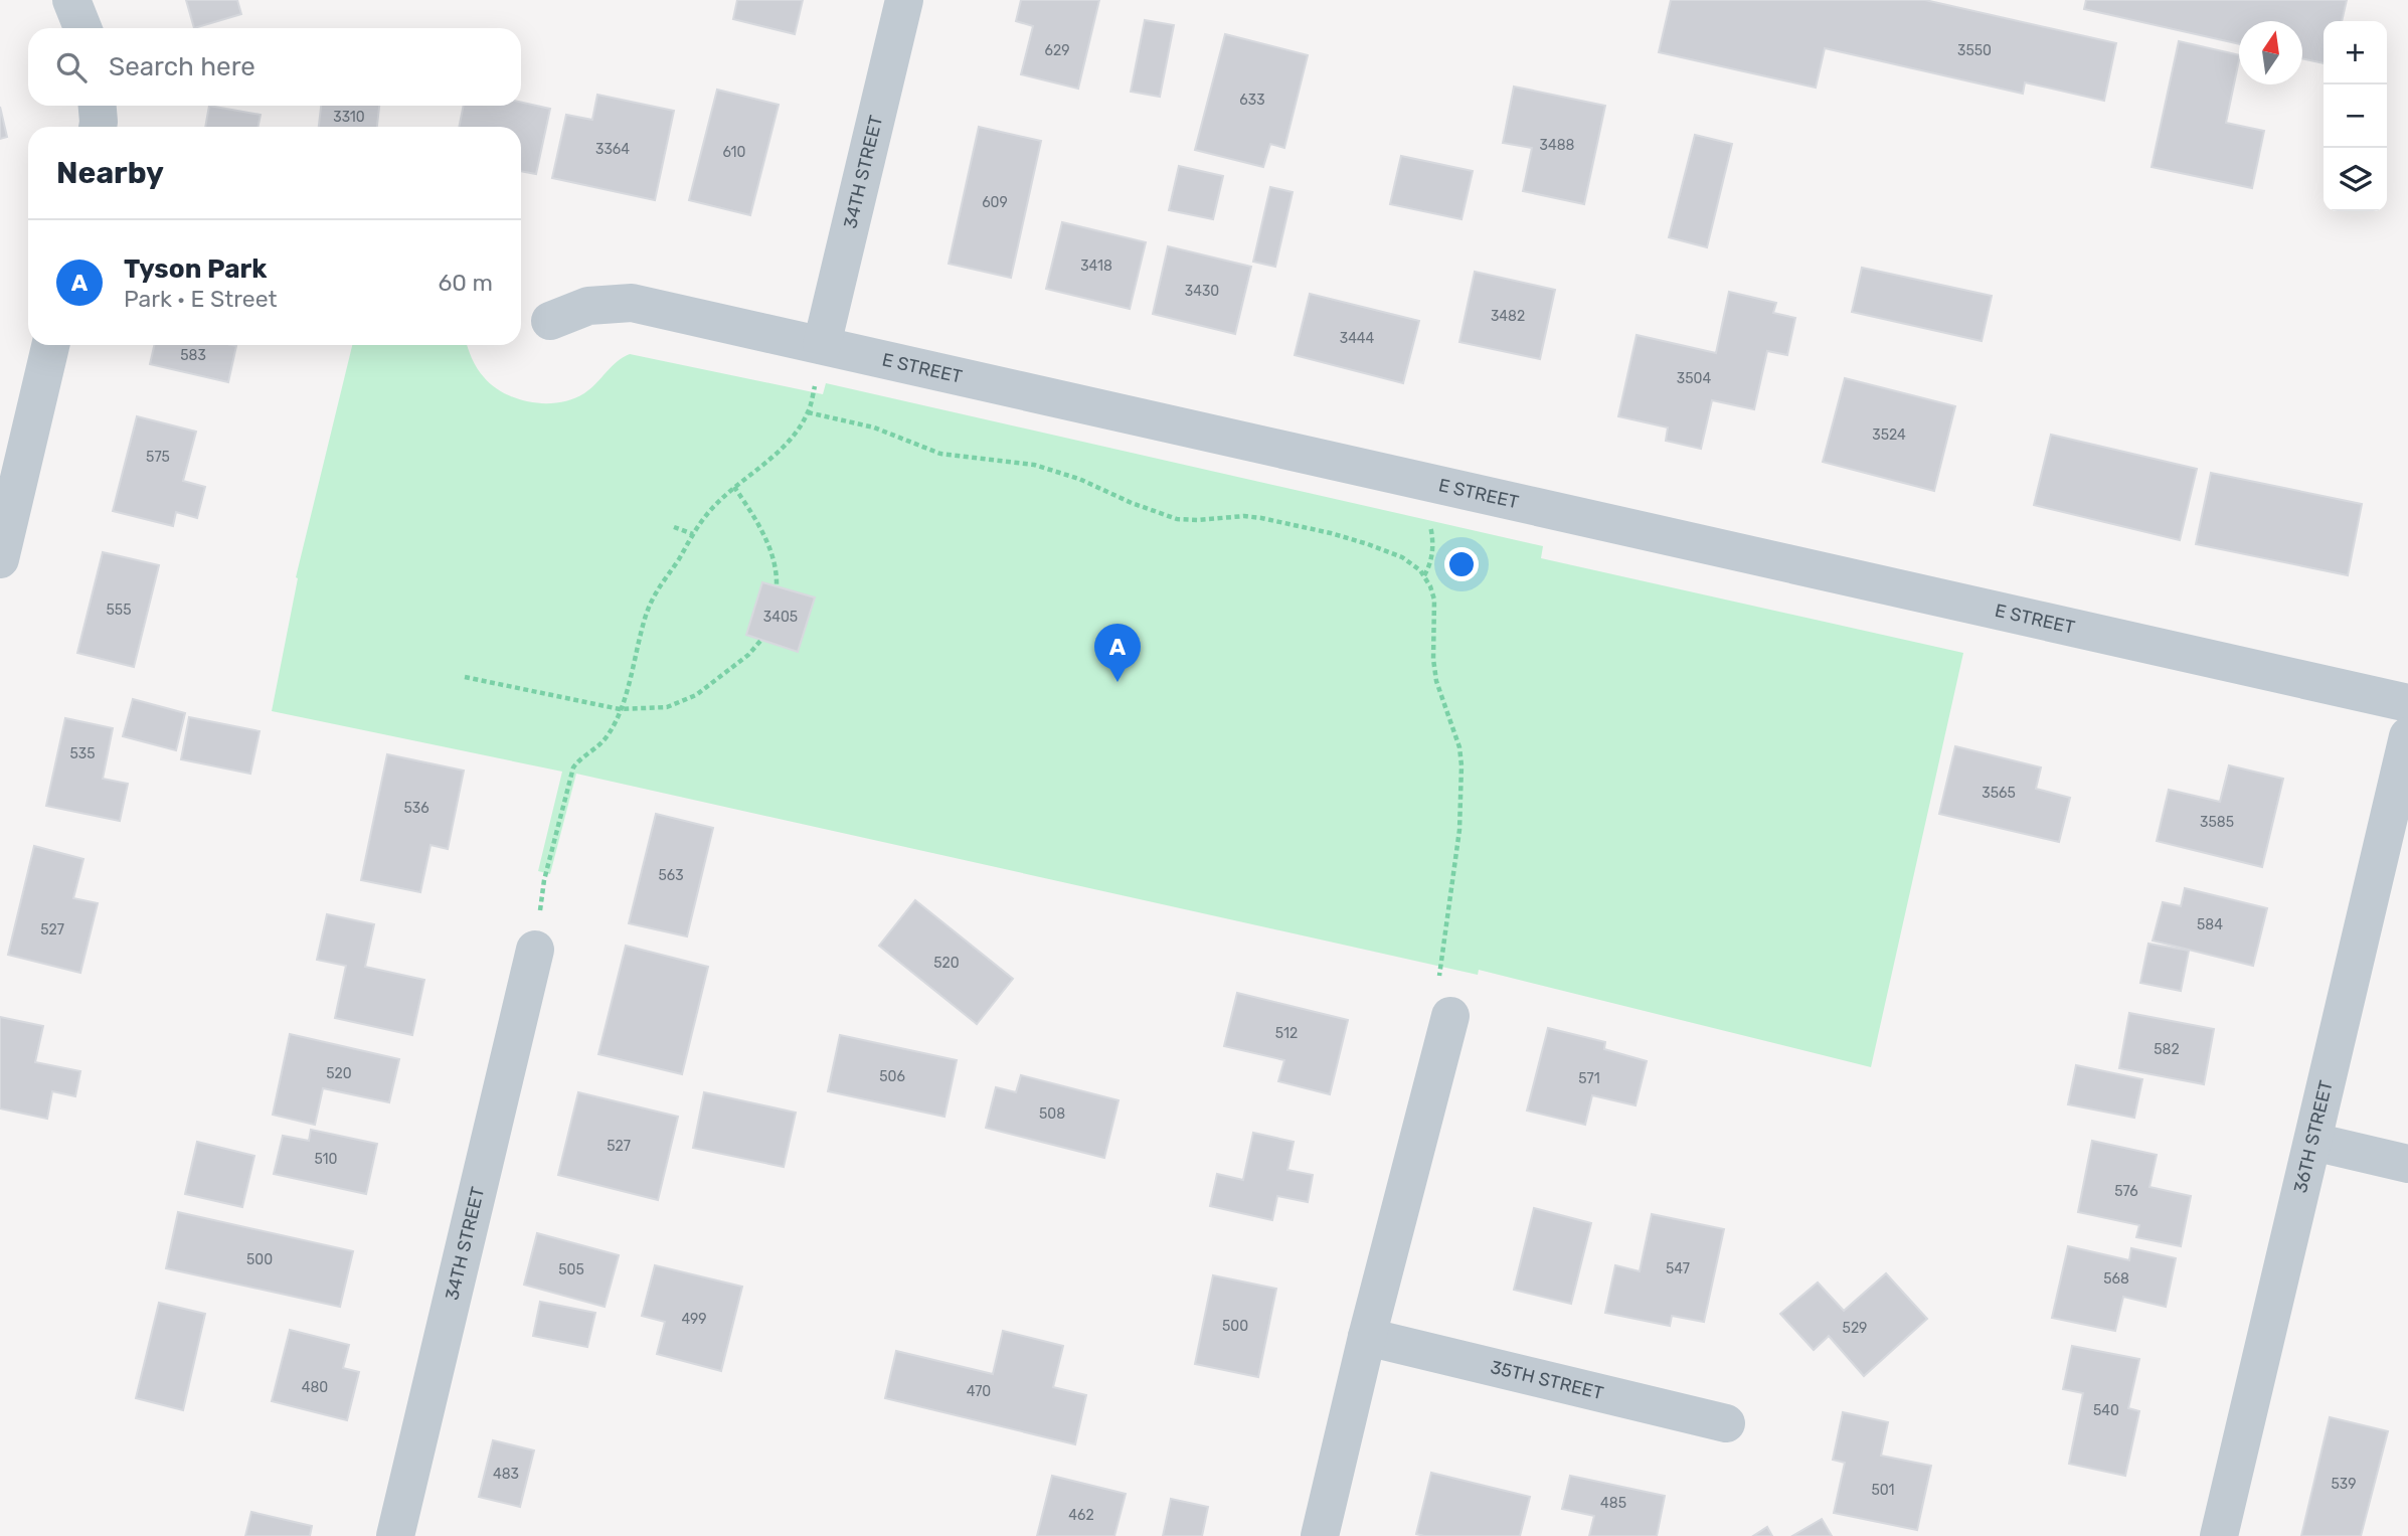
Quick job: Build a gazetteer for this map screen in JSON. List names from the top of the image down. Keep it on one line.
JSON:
{"streets":{"street":["34TH STREET","E STREET","36TH STREET","35TH STREET"]},"crossings":[["34TH STREET","E STREET"]],"house_numbers":["629","3550","633","3310","3488","3364","610","609","3418","3430","3482","3444","583","3504","3524","575","555","3405","535","3565","536","3585","563","584","527","520","512","582","520","506","571","508","527","510","576","500","547","505","568","499","500","529","480","470","540","483","539","501","485","462"],"north":"top","page":{"map_buttons":["+","−"],"search":"Search here","heading":"Nearby","list":[{"mark":"A","name":"Tyson Park","note":"Park · E Street","value":"60 m"}],"pins":"A"}}
